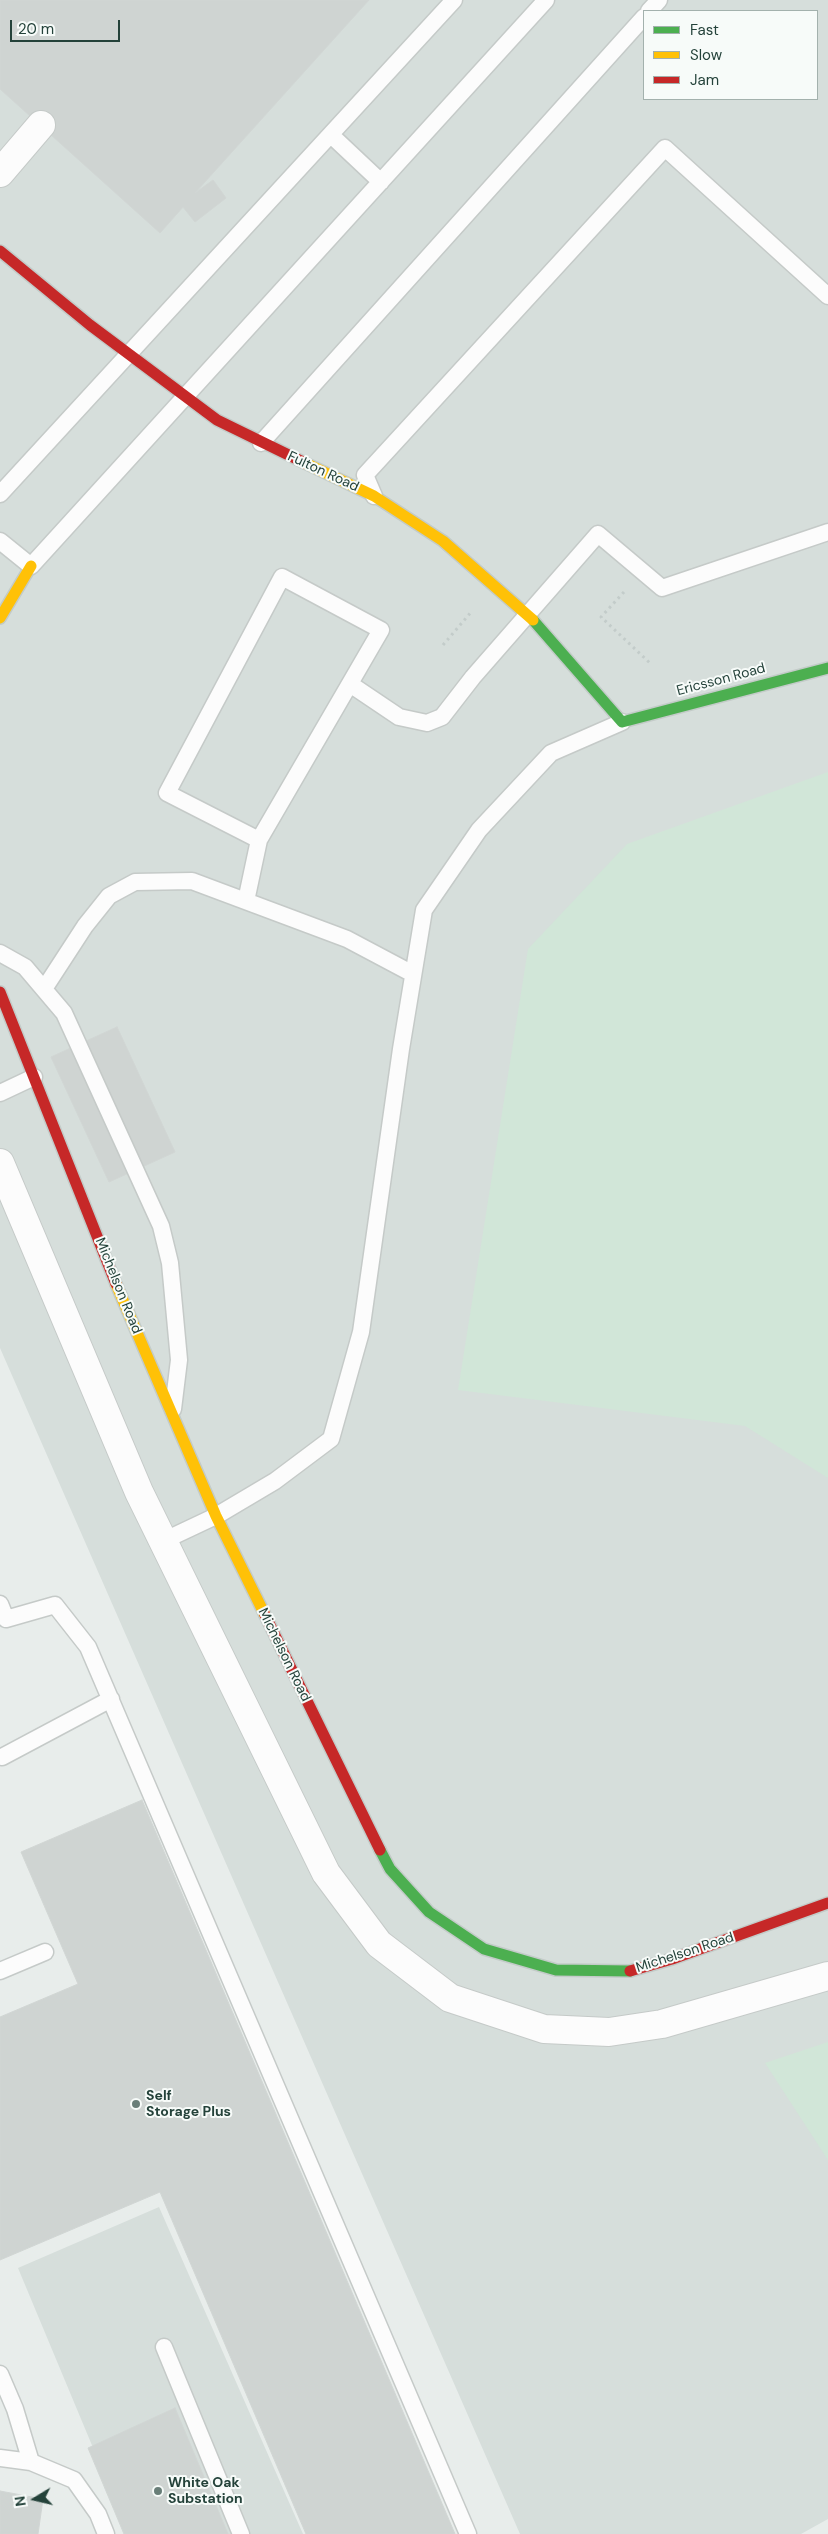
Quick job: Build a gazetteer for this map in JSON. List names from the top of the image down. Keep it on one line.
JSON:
{"streets":{"street":["Fulton Road","Ericsson Road","Michelson Road"]},"crossings":[["Fulton Road","Ericsson Road"]],"places":["Self Storage Plus","White Oak Substation"],"legend":["Fast","Slow","Jam"],"scale_bar":"20 m","north":"left"}
